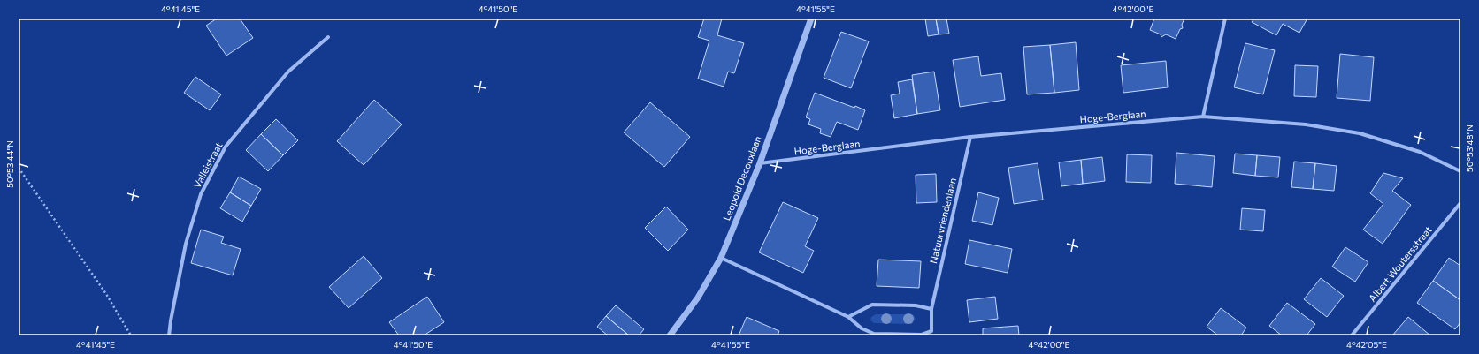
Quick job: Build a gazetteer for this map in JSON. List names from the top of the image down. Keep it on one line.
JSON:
{"streets":{"street":["Hoge-Berglaan","Valleistraat","Leopold Decouxlaan","Natuurvriendenlaan","Albert Woutersstraat"]},"crossings":[["Hoge-Berglaan","Leopold Decouxlaan"],["Hoge-Berglaan","Natuurvriendenlaan"],["Leopold Decouxlaan","Natuurvriendenlaan"]],"coordinates":["4°41'45\"E","4°41'50\"E","4°41'55\"E","4°42'00\"E","50°53'48\"N","50°53'44\"N","4°42'05\"E"]}
